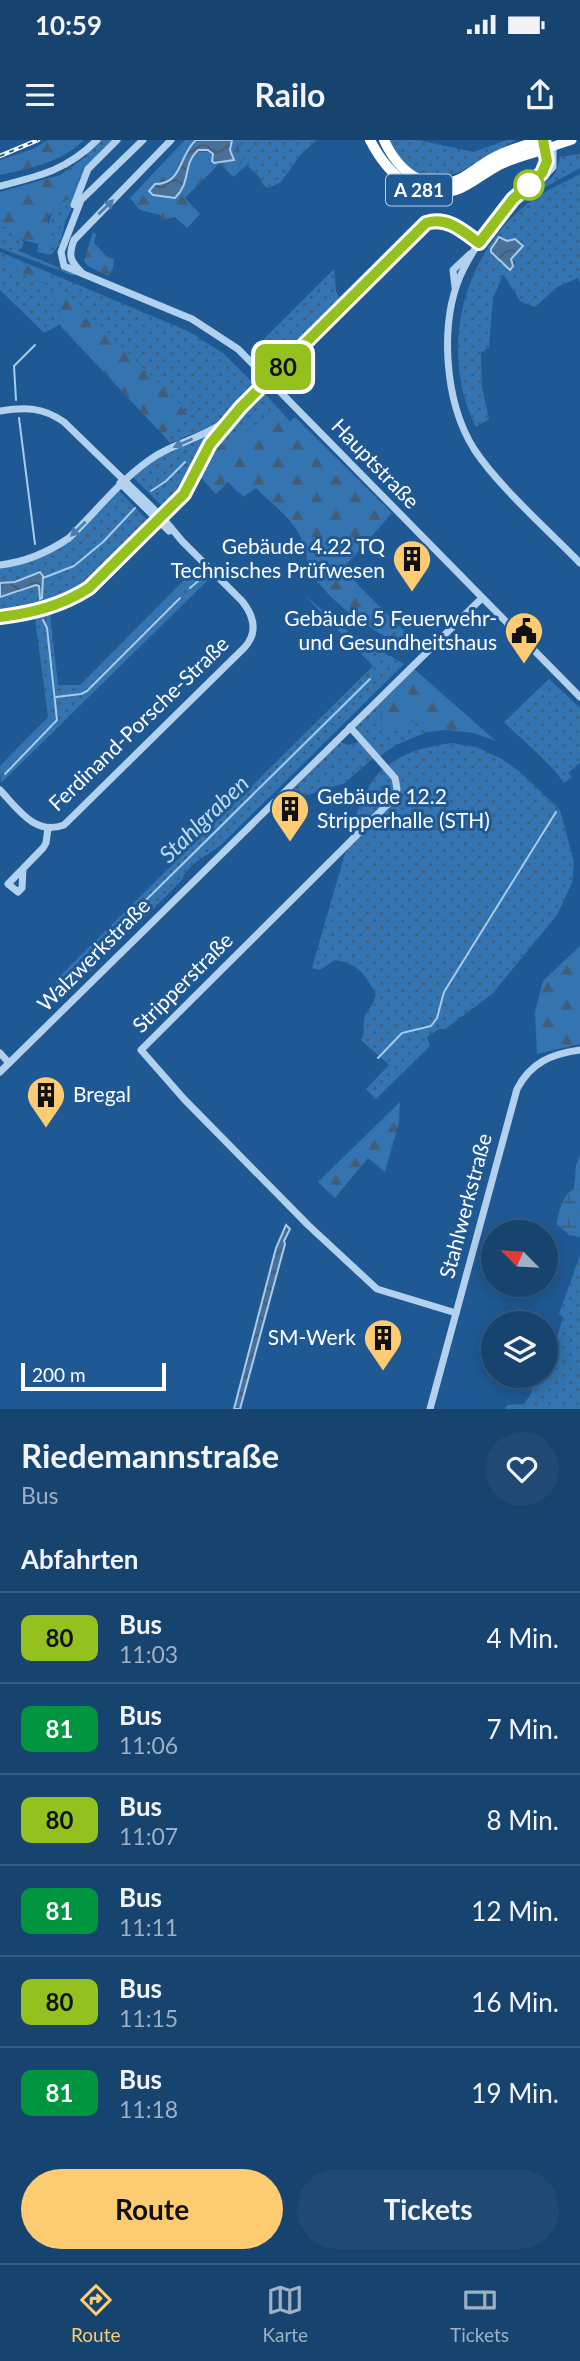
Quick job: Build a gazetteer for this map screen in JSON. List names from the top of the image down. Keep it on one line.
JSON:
{"streets":{"highway":["A 281"],"street":["Hauptstraße","Ferdinand-Porsche-Straße","Walzwerkstraße","Stripperstraße","Stahlwerkstraße"]},"crossings":[["Hauptstraße","Walzwerkstraße"],["Walzwerkstraße","Stripperstraße"],["Stripperstraße","Stahlwerkstraße"]],"water":["Stahlgraben"],"places":{"building":["Gebäude 4.22 TQ Technisches Prüfwesen","Gebäude 12.2 Stripperhalle (STH)","Bregal","SM-Werk"],"public building":["Gebäude 5 Feuerwehr- und Gesundheitshaus"]},"lines":["bus line 80"],"scale_bar":"200 m","north":"top left","page":{"status":"10:59","header":"Railo","on_map":"80","scale":"200 m","heading":[["Riedemannstraße","Bus"],"Abfahrten"],"list":[{"mark":"80","name":"Bus","note":"11:03","value":"4 Min."},{"mark":"81","name":"Bus","note":"11:06","value":"7 Min."},{"mark":"80","name":"Bus","note":"11:07","value":"8 Min."},{"mark":"81","name":"Bus","note":"11:11","value":"12 Min."},{"mark":"80","name":"Bus","note":"11:15","value":"16 Min."},{"mark":"81","name":"Bus","note":"11:18","value":"19 Min."}],"buttons":["Route","Tickets"],"tabs":["Route","Karte","Tickets"]}}
